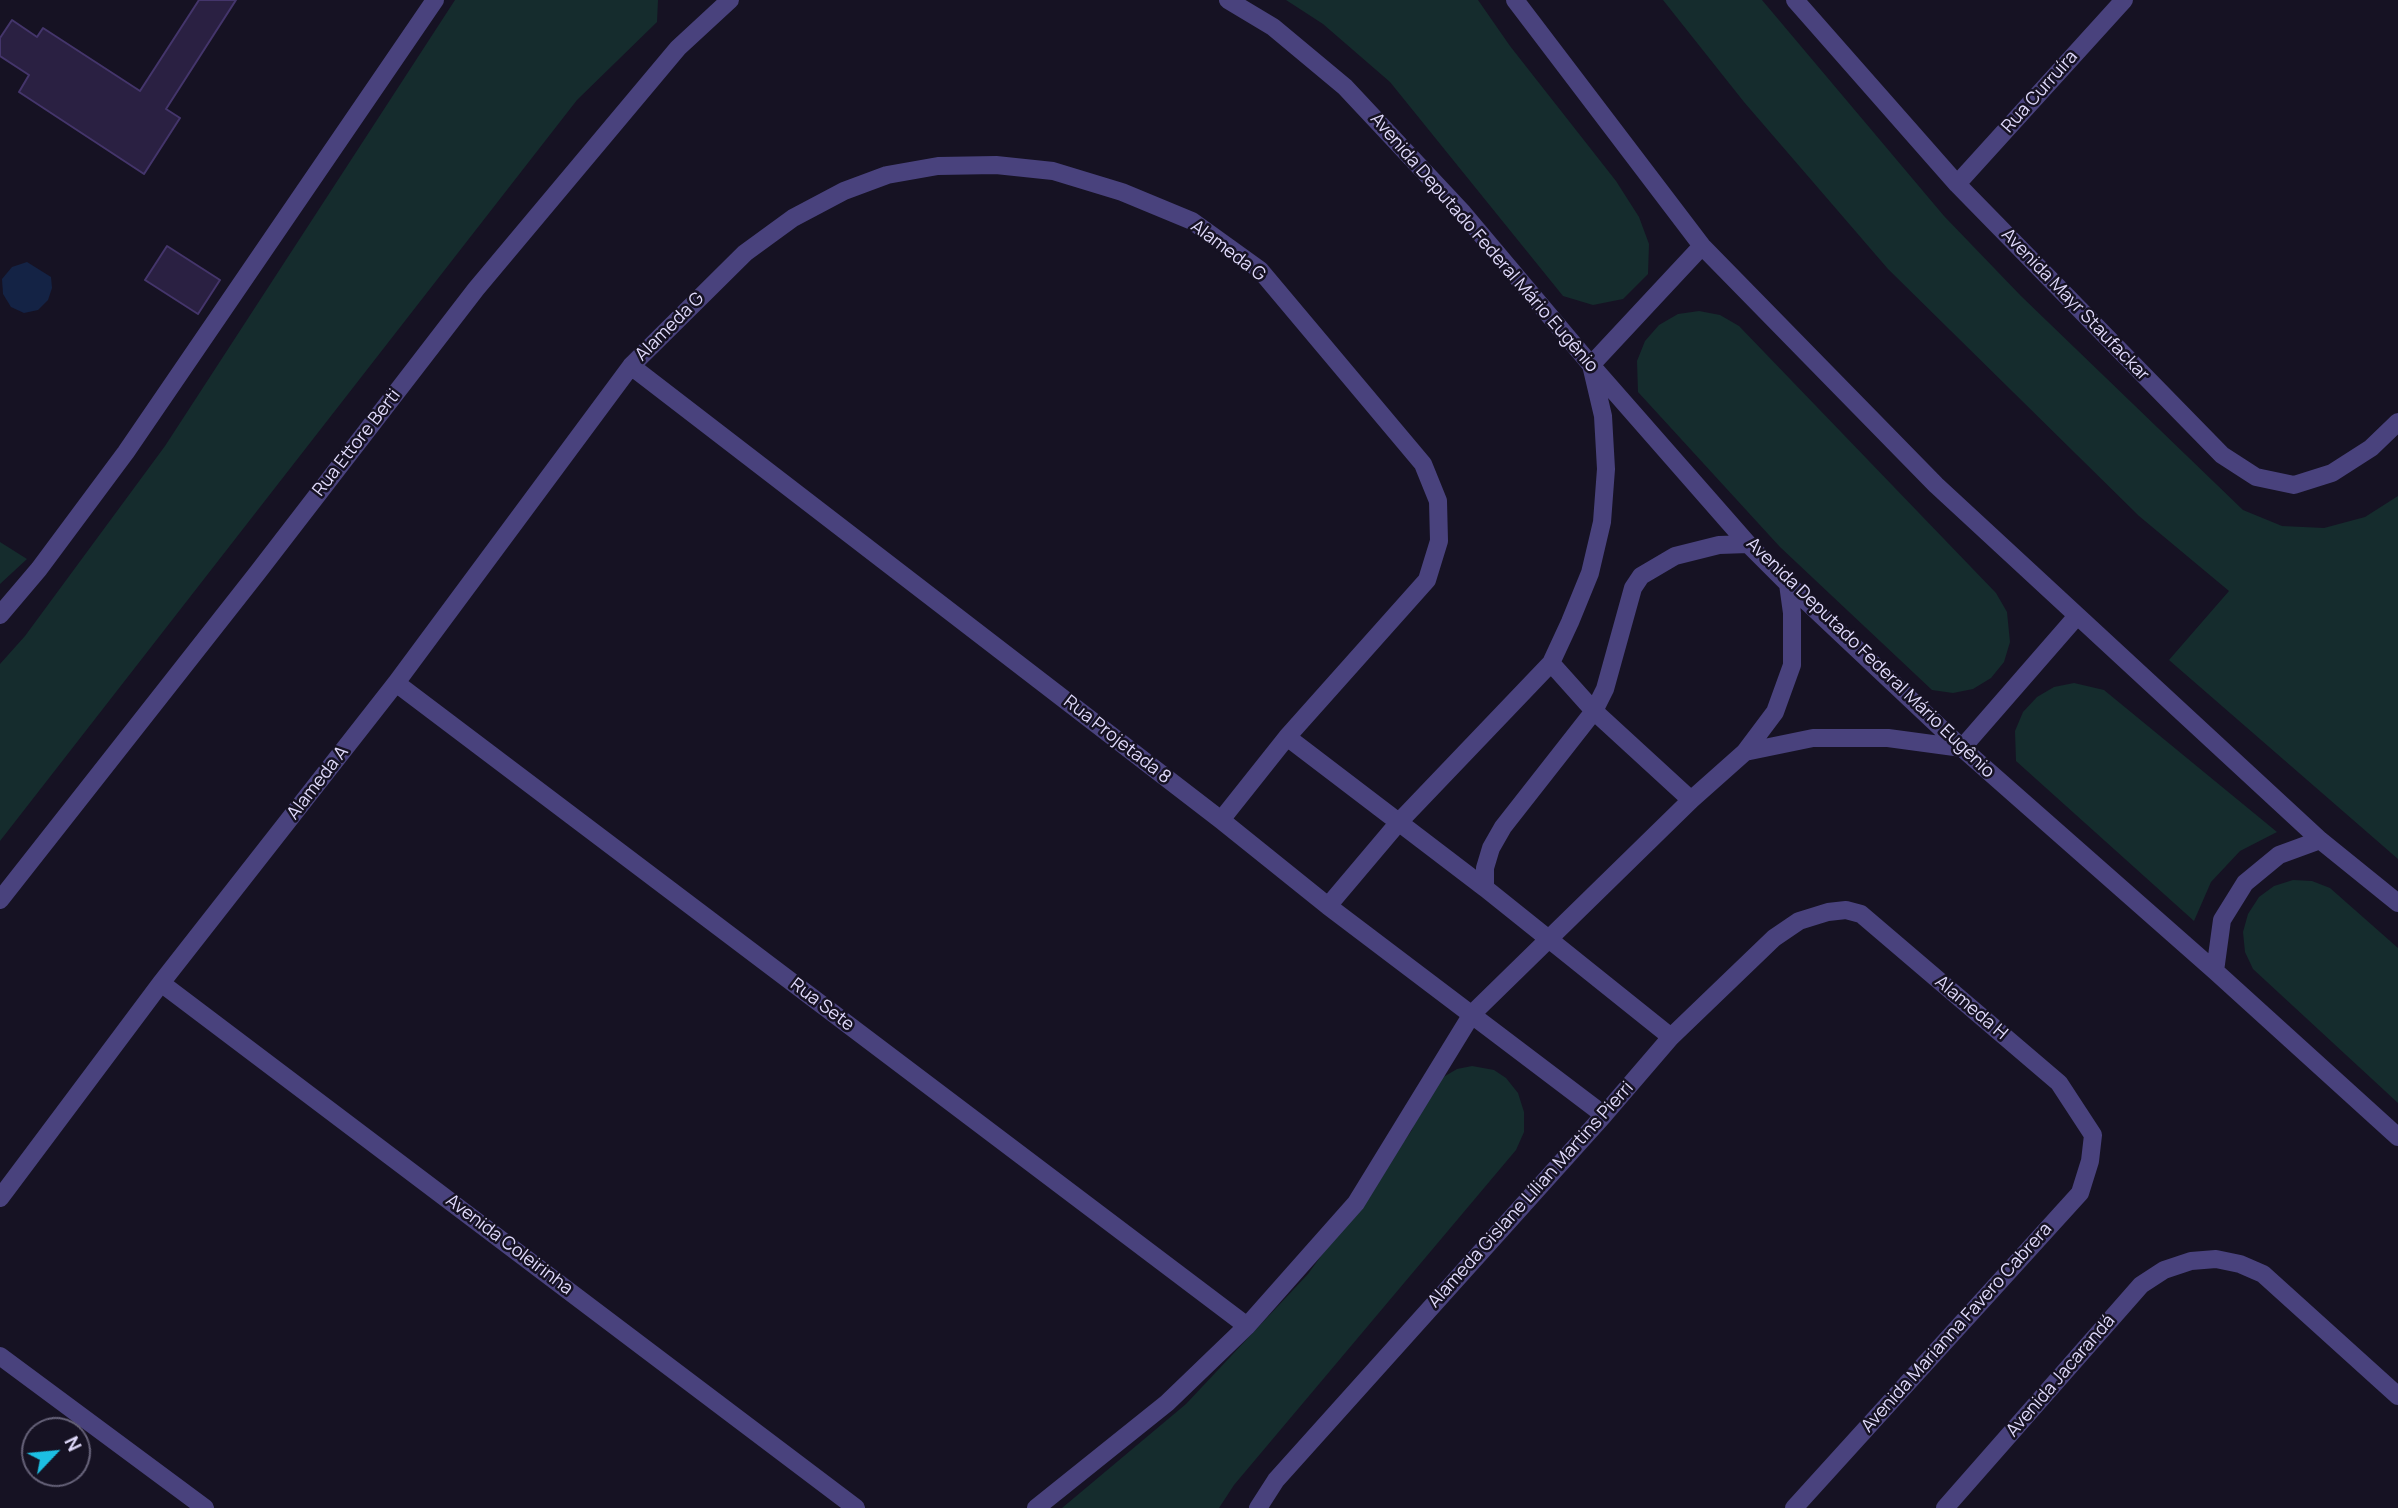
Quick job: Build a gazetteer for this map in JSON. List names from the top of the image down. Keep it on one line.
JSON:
{"streets":{"street":["Rua Curruíra","Avenida Deputado Federal Mário Eugênio","Alameda G","Avenida Mayr Staufackar","Rua Ettore Berti","Rua Projetada 8","Alameda A","Rua Sete","Alameda H","Alameda Gislane Lílian Martins Pierri","Avenida Coleirinha","Avenida Marianna Favero Cabrera","Avenida Jacarandá"]},"crossings":[["Rua Curruíra","Avenida Mayr Staufackar"],["Alameda G","Rua Projetada 8"],["Alameda G","Alameda A"],["Rua Projetada 8","Alameda A"],["Rua Projetada 8","Alameda Gislane Lílian Martins Pierri"],["Alameda A","Rua Sete"],["Alameda A","Avenida Coleirinha"],["Alameda H","Alameda Gislane Lílian Martins Pierri"],["Alameda H","Avenida Marianna Favero Cabrera"]],"north":"top right"}
